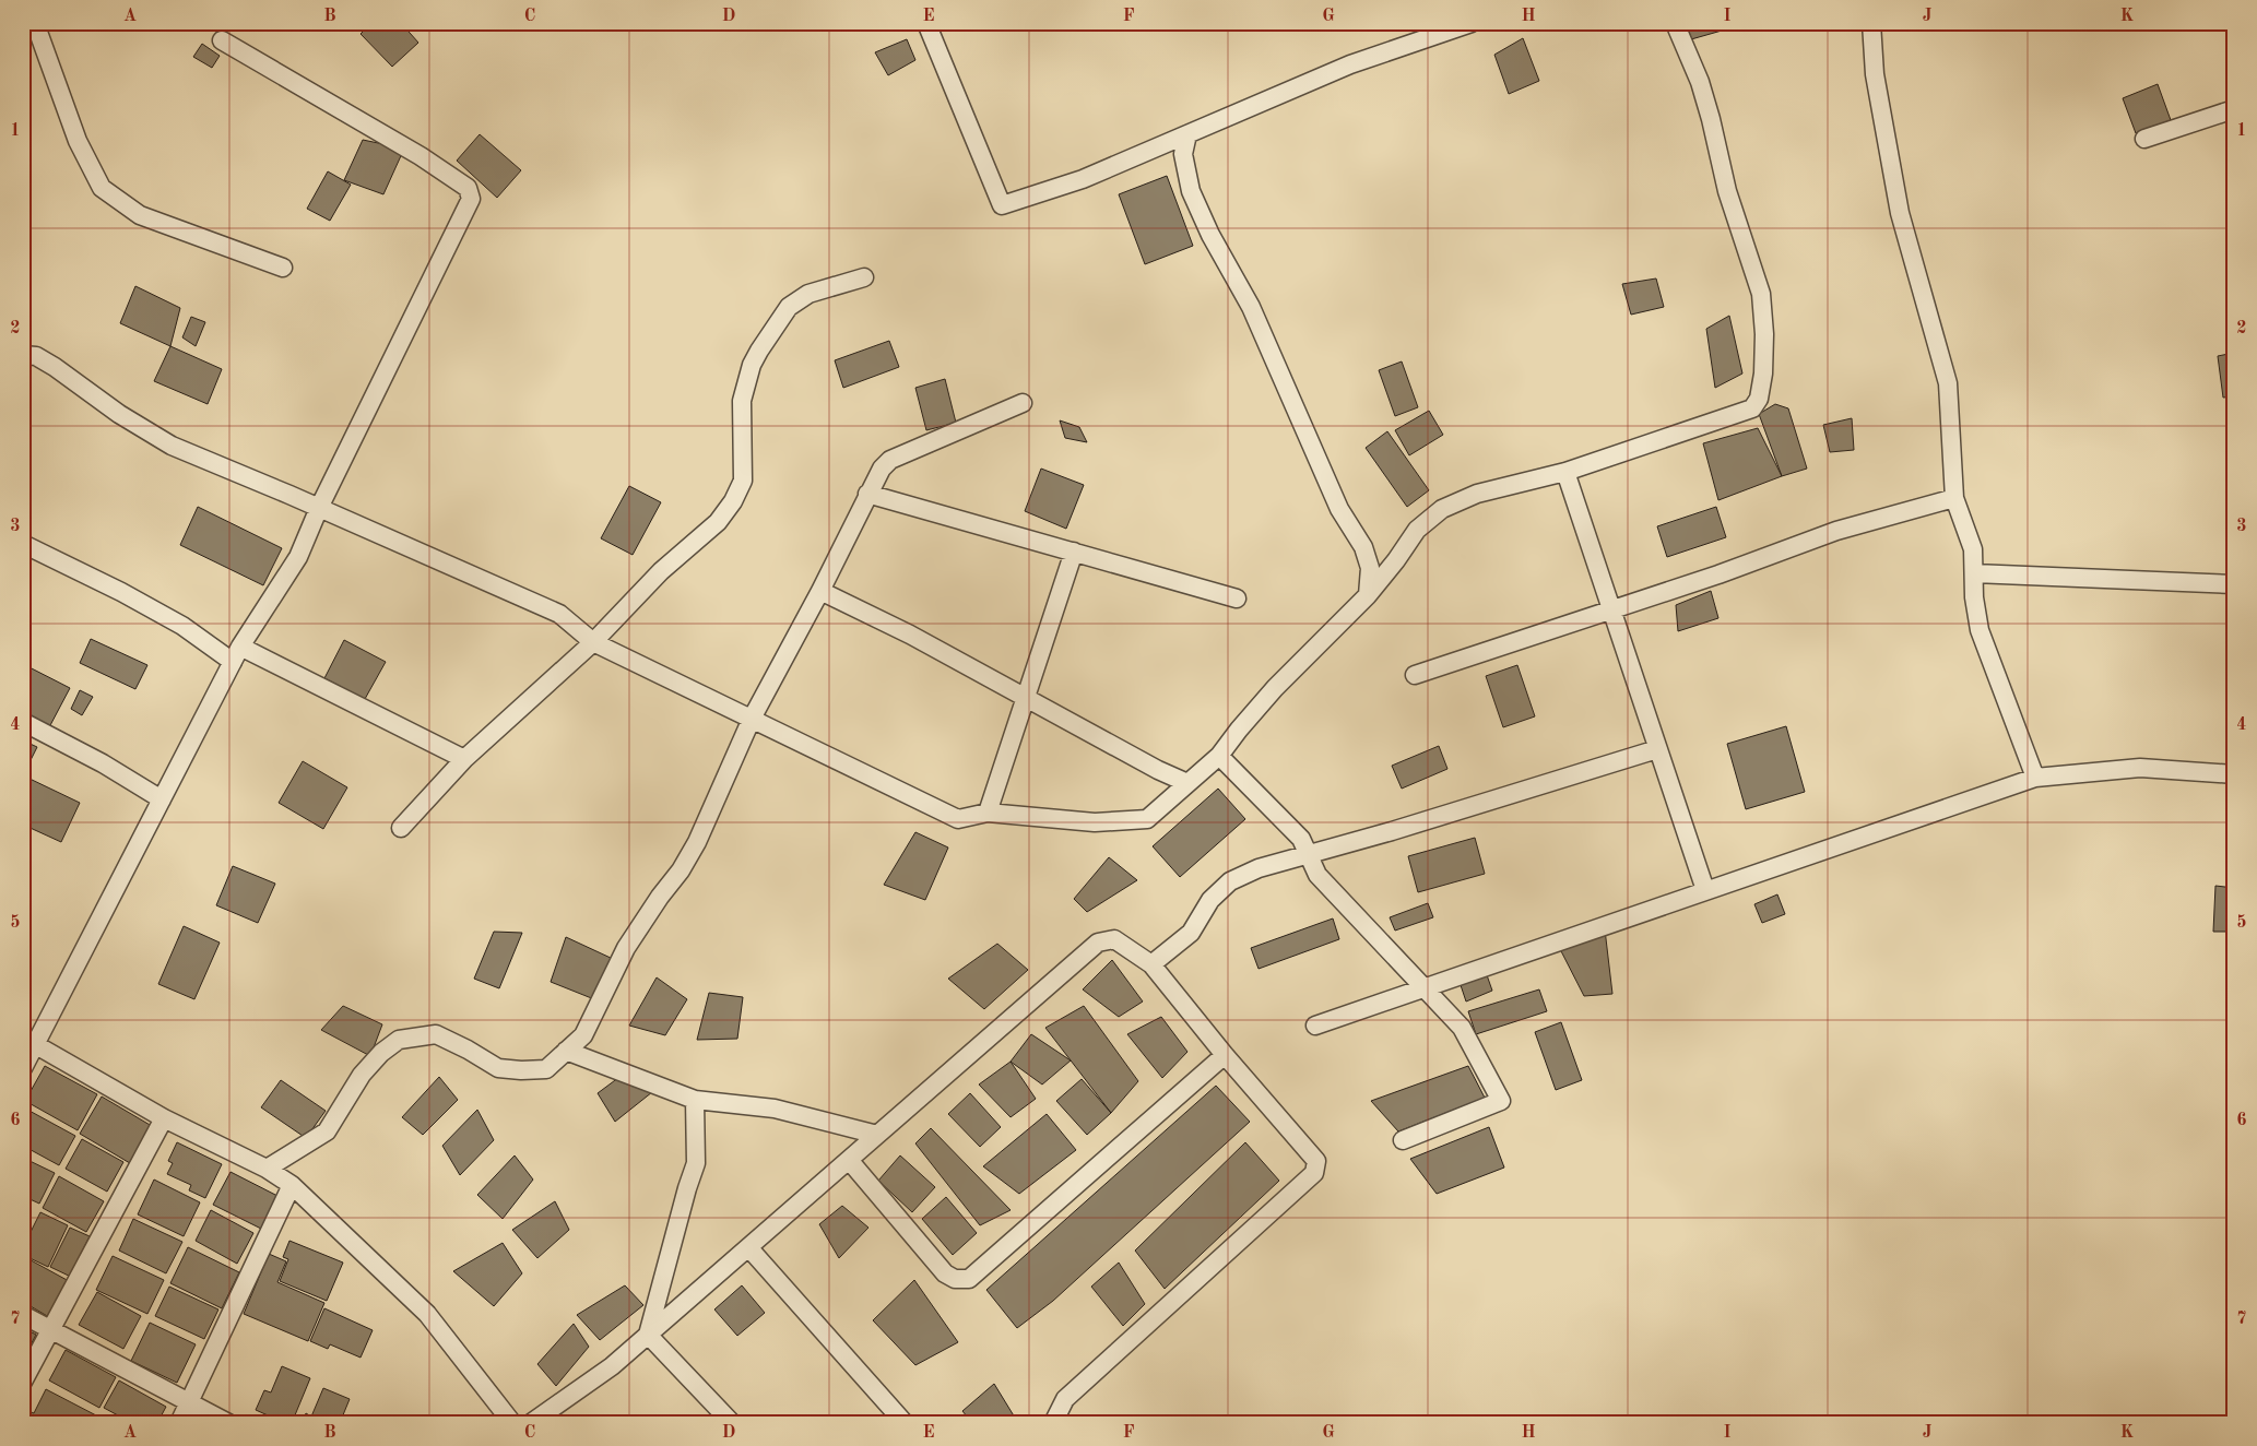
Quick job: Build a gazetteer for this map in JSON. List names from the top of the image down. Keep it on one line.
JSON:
{"grid":{"columns":["A","B","C","D","E","F","G","H","I","J","K"],"rows":["1","2","3","4","5","6","7"]}}
